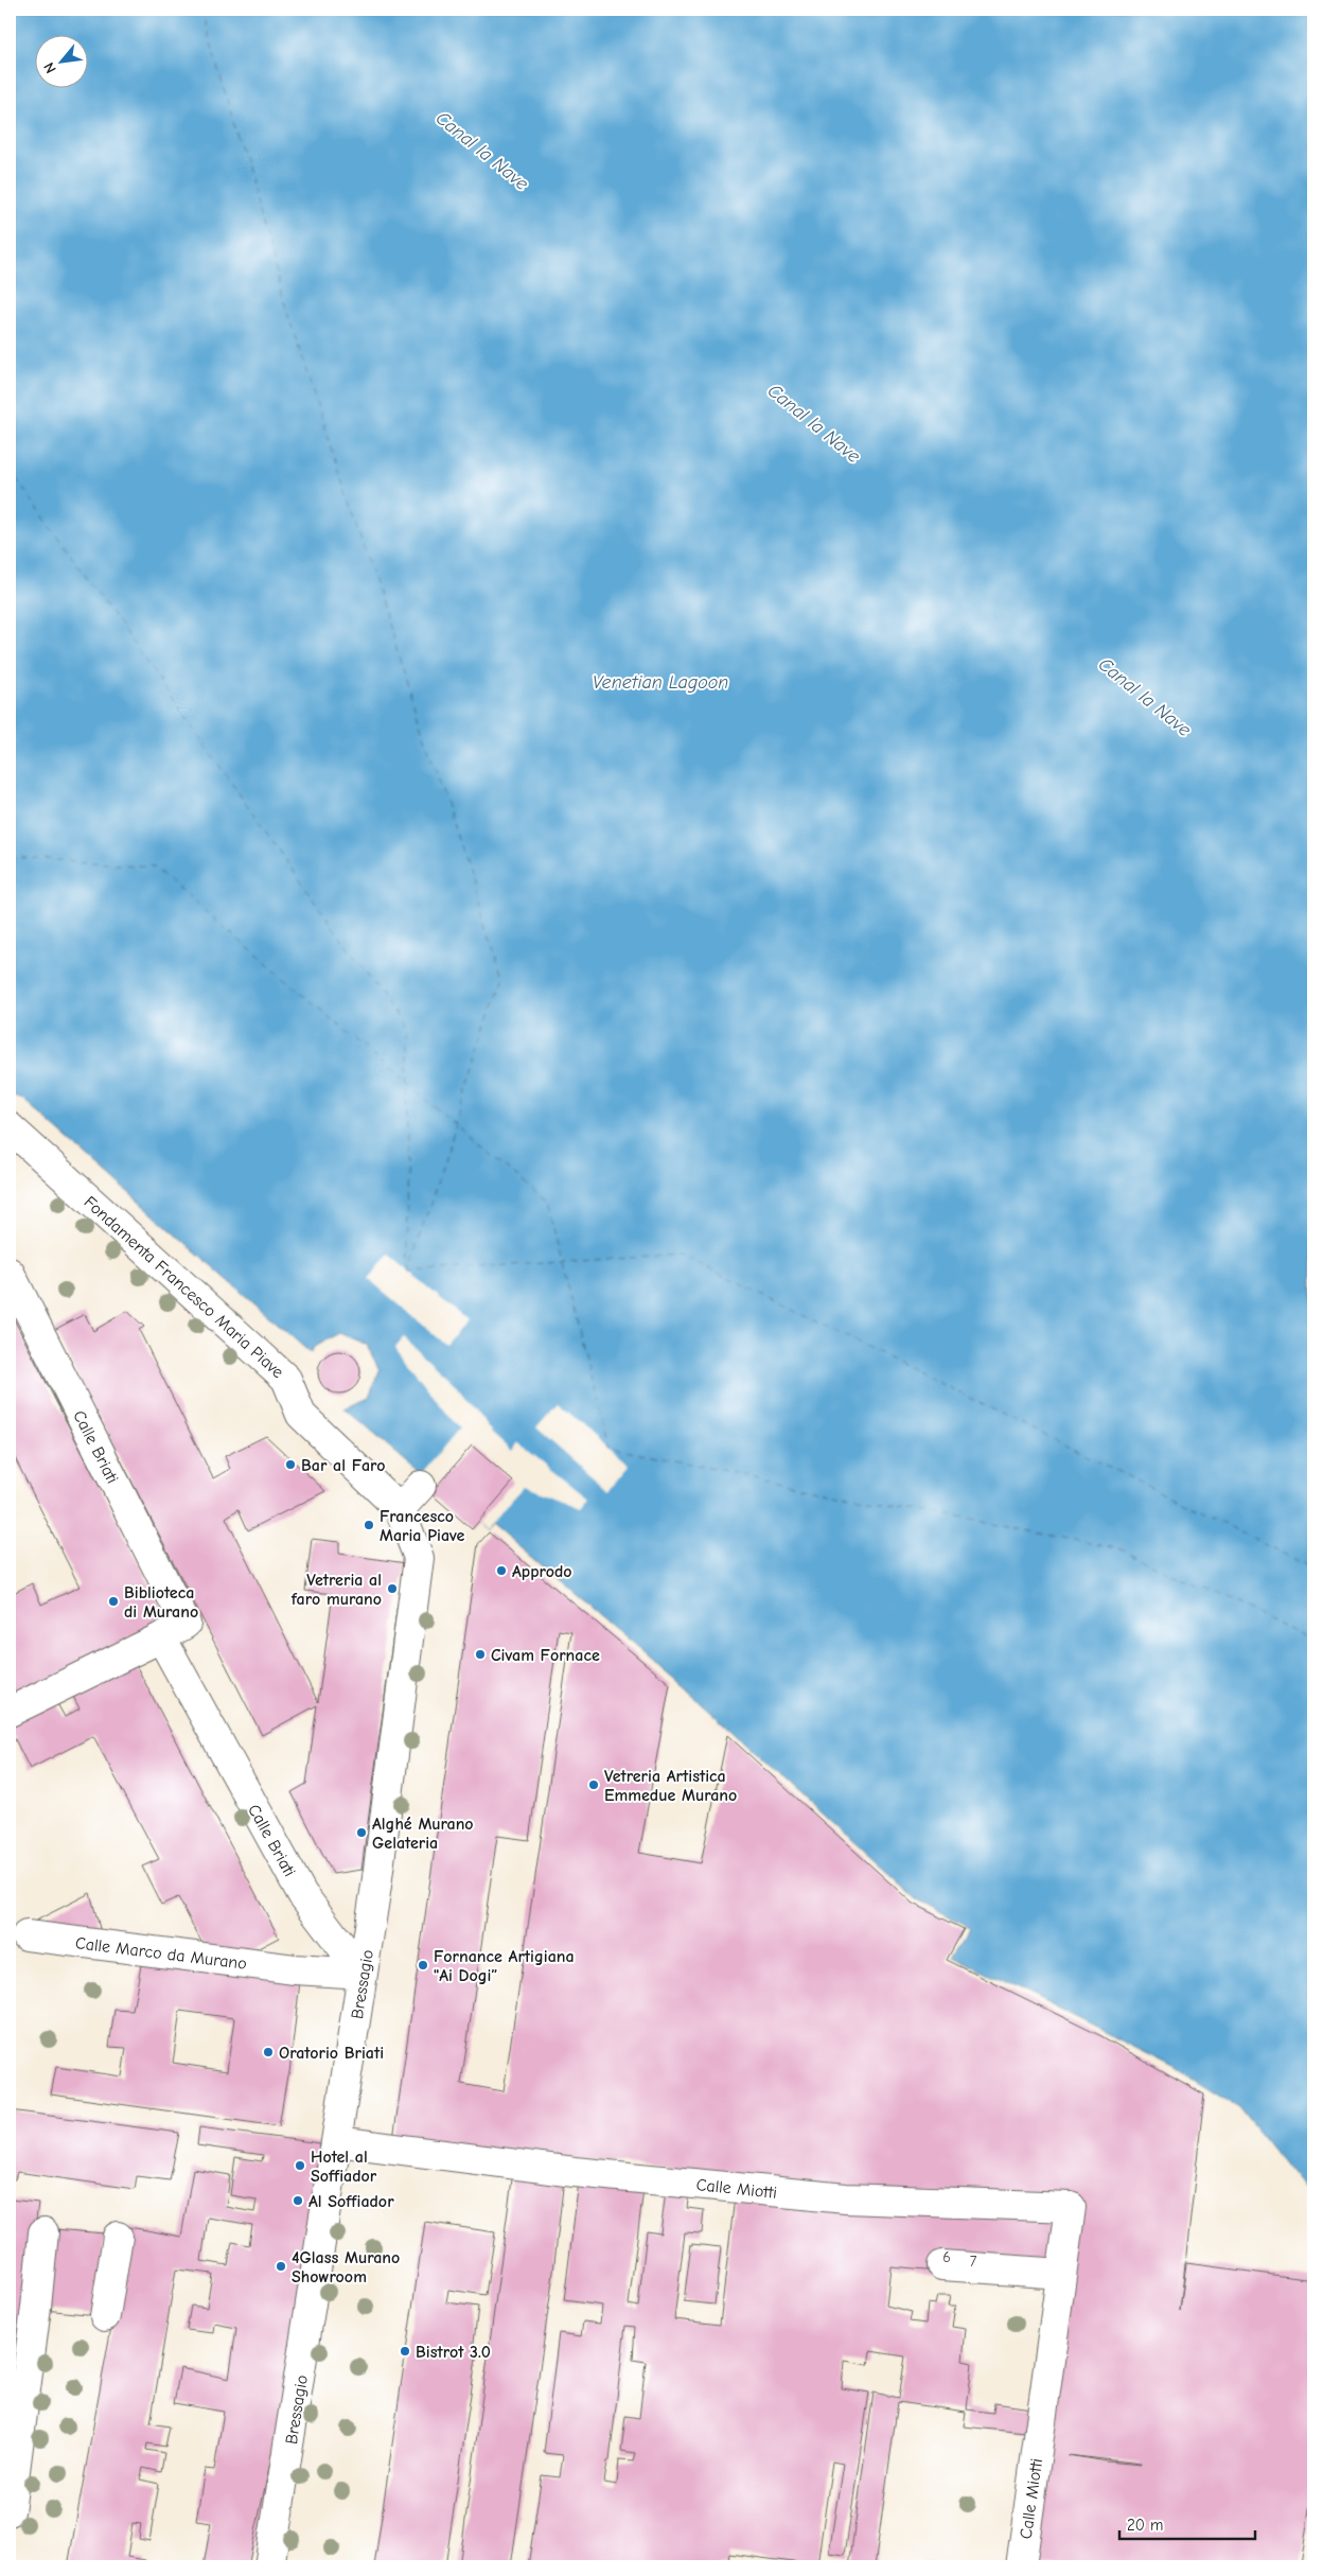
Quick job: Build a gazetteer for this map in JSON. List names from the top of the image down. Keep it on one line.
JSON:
{"streets":{"street":["Fondamenta Francesco Maria Piave","Calle Briati","Calle Marco da Murano","Bressagio","Calle Miotti"]},"crossings":[["Fondamenta Francesco Maria Piave","Bressagio"],["Calle Briati","Calle Marco da Murano"],["Calle Briati","Bressagio"],["Calle Marco da Murano","Bressagio"],["Bressagio","Calle Miotti"]],"water":["Canal la Nave","Venetian Lagoon"],"places":["Bar al Faro","Francesco Maria Piave","Approdo","Vetreria al faro murano","Biblioteca di Murano","Civam Fornace","Vetreria Artistica Emmedue Murano","Alghé Murano Gelateria","Fornance Artigiana \"Ai Dogi”","Oratorio Briati","Hotel al Soffiador","Al Soffiador","4Glass Murano Showroom","Bistrot 3.0"],"house_numbers":["6","7"],"scale_bar":"20 m","north":"bottom left"}
